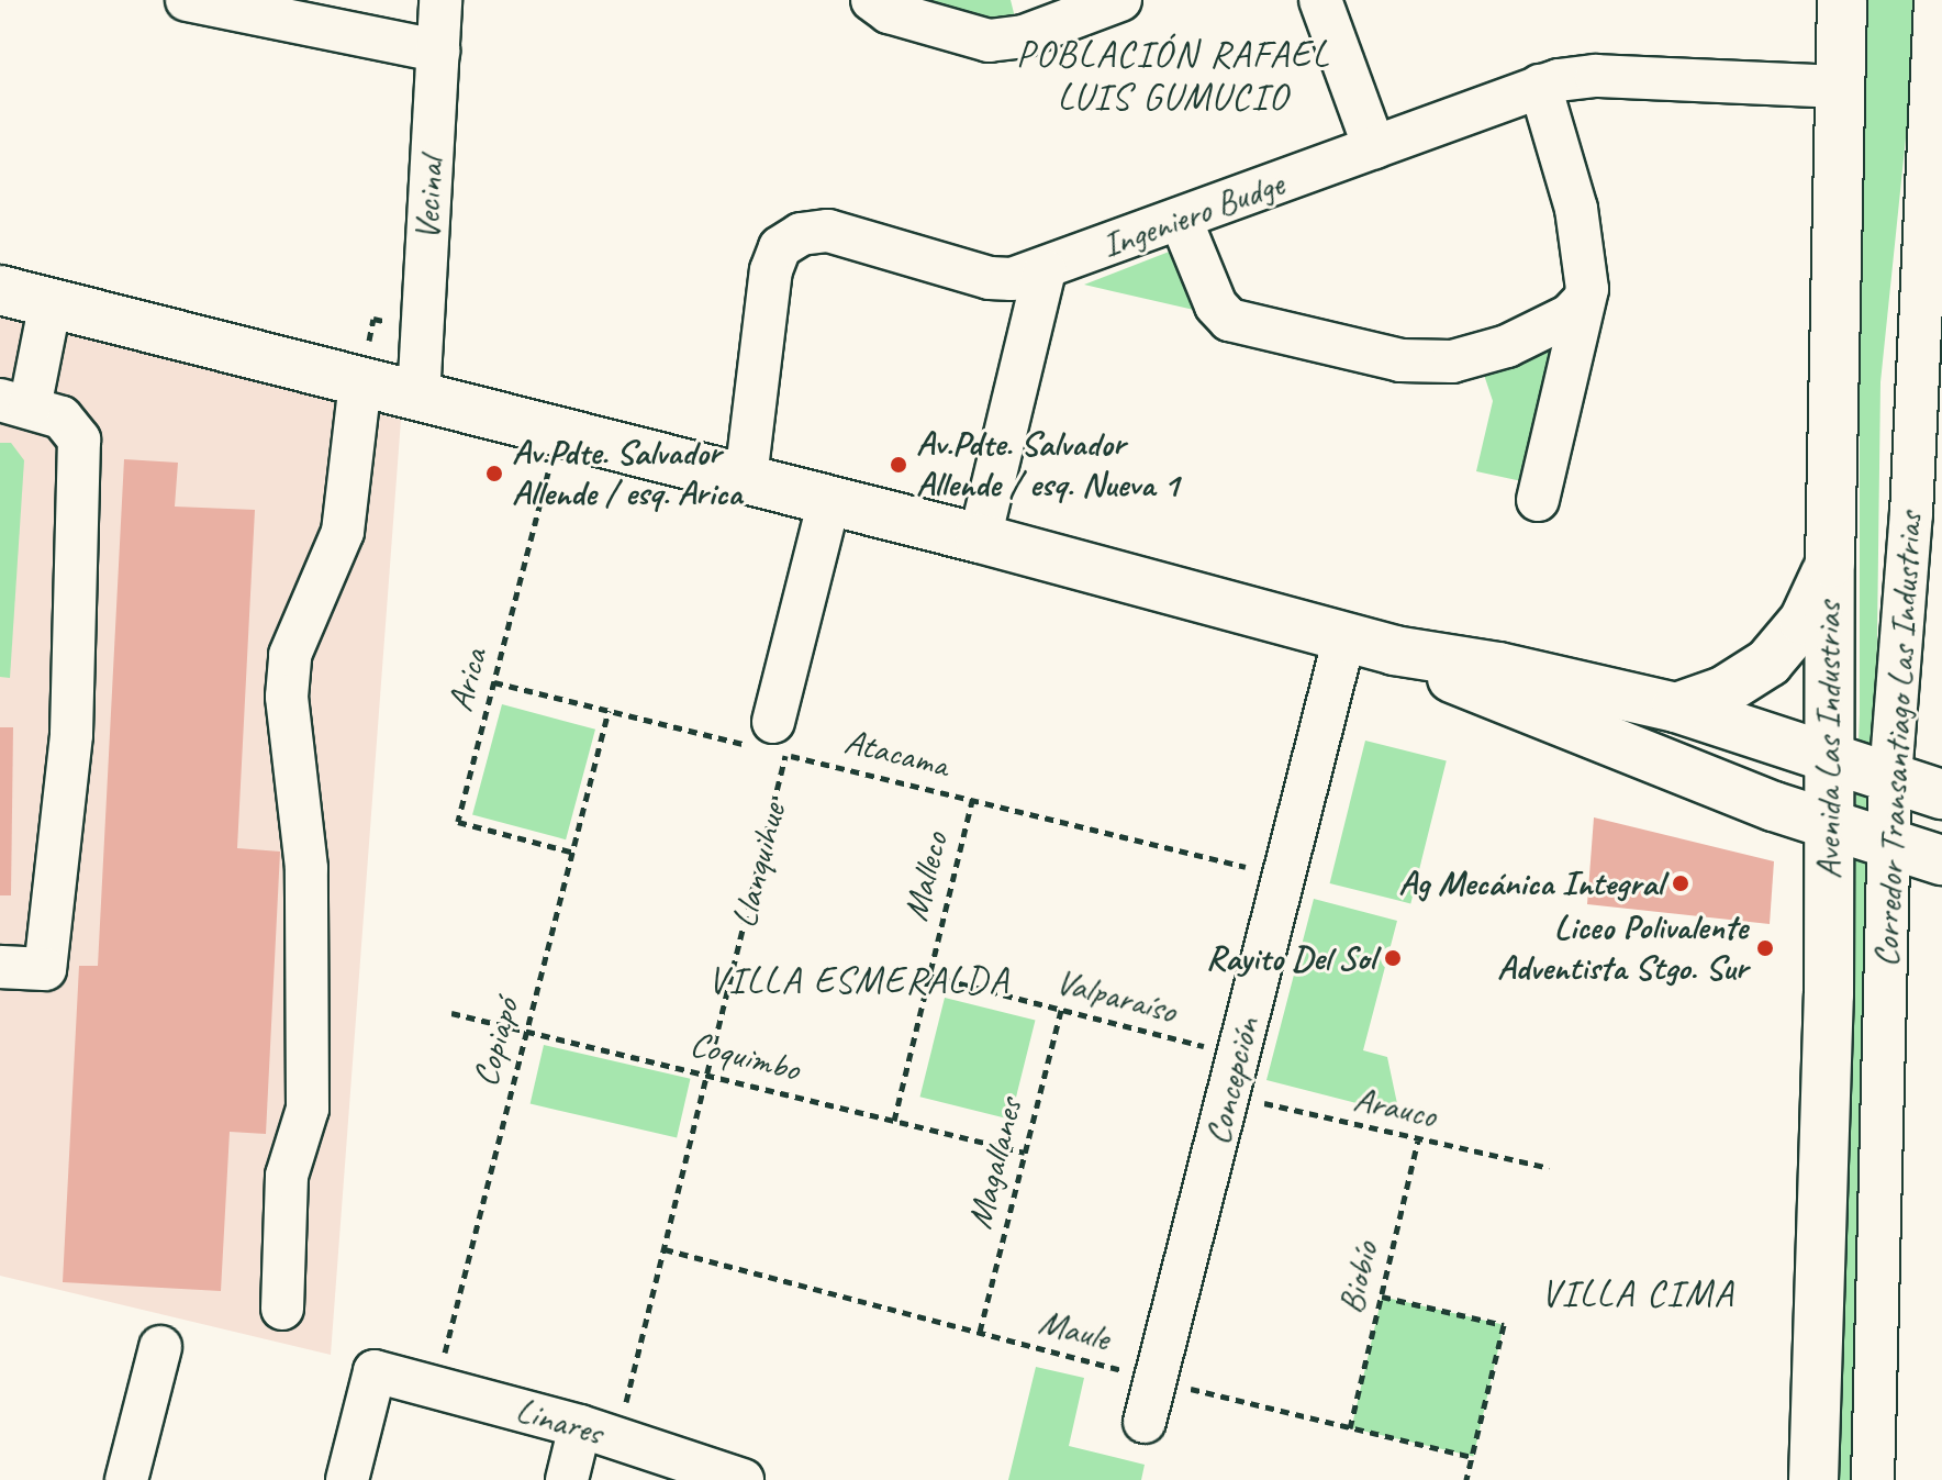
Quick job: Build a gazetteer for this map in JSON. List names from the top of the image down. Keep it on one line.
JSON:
{"streets":{"main road":["Avenida Las Industrias"],"street":["Vecinal","Ingeniero Budge","Corredor Transantiago Las Industrias","Concepción","Linares"],"path":["Arica","Atacama","Llanquihue","Malleco","Valparaíso","Copiapó","Coquimbo","Arauco","Magallanes","Biobío","Maule"]},"crossings":[["Ingeniero Budge","Avenida Las Industrias"],["Arica","Atacama"],["Arica","Copiapó"],["Atacama","Llanquihue"],["Atacama","Malleco"],["Atacama","Copiapó"],["Atacama","Concepción"],["Llanquihue","Coquimbo"],["Llanquihue","Maule"],["Llanquihue","Linares"],["Malleco","Valparaíso"],["Malleco","Coquimbo"],["Valparaíso","Concepción"],["Valparaíso","Arauco"],["Valparaíso","Magallanes"],["Copiapó","Coquimbo"],["Copiapó","Linares"],["Coquimbo","Magallanes"],["Concepción","Arauco"],["Concepción","Maule"],["Arauco","Biobío"],["Magallanes","Maule"],["Biobío","Maule"]],"districts":["POBLACIÓN RAFAEL LUIS GUMUCIO","VILLA ESMERALDA","VILLA CIMA"],"places":["Av.Pdte. Salvador Allende / esq. Nueva 1","Av.Pdte. Salvador Allende / esq. Arica","Ag Mecánica Integral","Liceo Polivalente Adventista Stgo. Sur","Rayito Del Sol"]}
